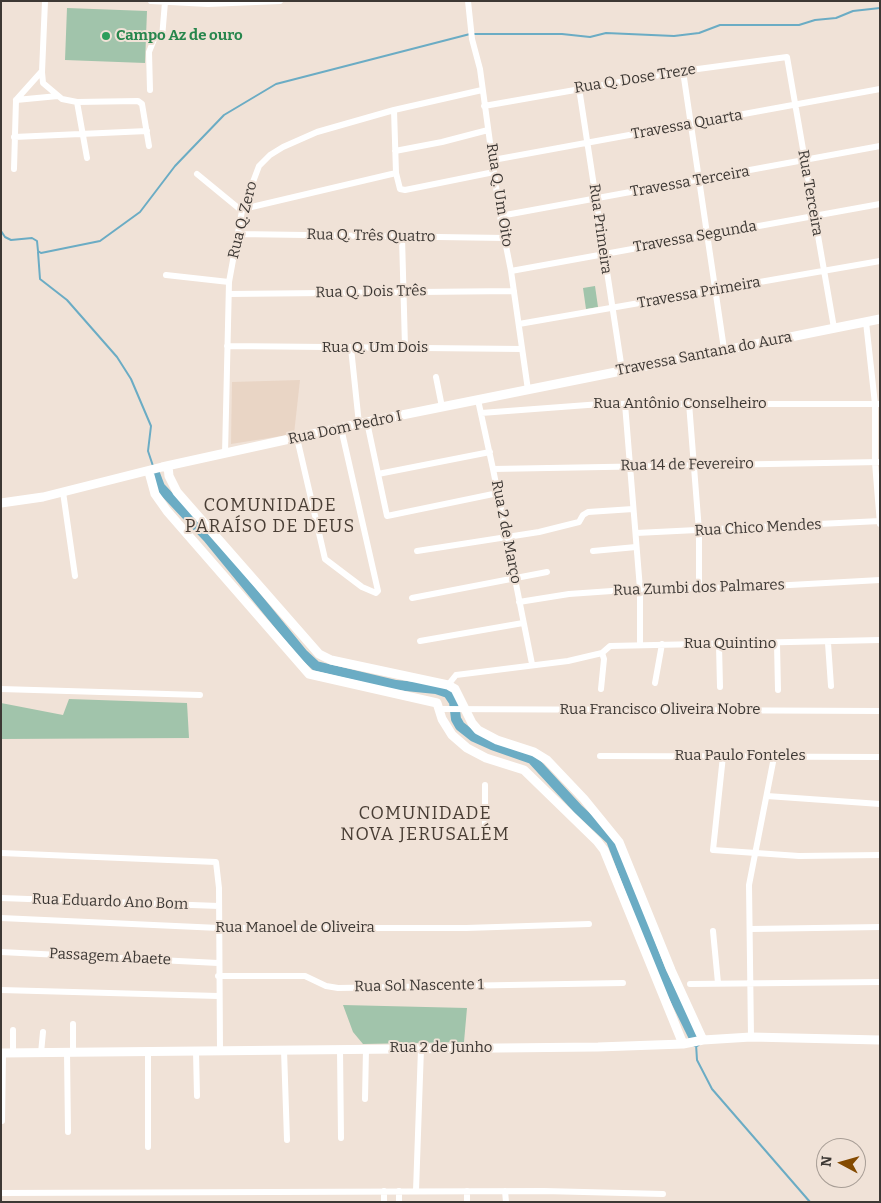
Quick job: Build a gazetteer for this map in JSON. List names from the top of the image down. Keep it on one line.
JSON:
{"streets":{"street":["Rua Q. Dose Treze","Travessa Quarta","Travessa Terceira","Rua Terceira","Rua Q. Um Oito","Rua Q. Zero","Rua Primeira","Rua Q. Três Quatro","Travessa Segunda","Rua Q. Dois Três","Travessa Primeira","Rua Q. Um Dois","Travessa Santana do Aura","Rua Antônio Conselheiro","Rua Dom Pedro I","Rua 14 de Fevereiro","Rua Chico Mendes","Rua 2 de Março","Rua Zumbi dos Palmares","Rua Quintino","Rua Francisco Oliveira Nobre","Rua Paulo Fonteles","Rua Eduardo Ano Bom","Rua Manoel de Oliveira","Passagem Abaete","Rua Sol Nascente 1","Rua 2 de Junho"]},"crossings":[["Rua Q. Dose Treze","Rua Terceira"],["Rua Q. Dose Treze","Rua Q. Um Oito"],["Rua Q. Dose Treze","Rua Primeira"],["Travessa Quarta","Rua Terceira"],["Travessa Quarta","Rua Q. Um Oito"],["Travessa Quarta","Rua Primeira"],["Travessa Terceira","Rua Terceira"],["Travessa Terceira","Rua Q. Um Oito"],["Travessa Terceira","Rua Primeira"],["Rua Terceira","Travessa Segunda"],["Rua Terceira","Travessa Primeira"],["Rua Terceira","Travessa Santana do Aura"],["Rua Q. Um Oito","Rua Q. Zero"],["Rua Q. Um Oito","Rua Q. Três Quatro"],["Rua Q. Um Oito","Travessa Segunda"],["Rua Q. Um Oito","Rua Q. Dois Três"],["Rua Q. Um Oito","Travessa Primeira"],["Rua Q. Um Oito","Rua Q. Um Dois"],["Rua Q. Um Oito","Travessa Santana do Aura"],["Rua Q. Um Oito","Rua Dom Pedro I"],["Rua Q. Zero","Rua Q. Três Quatro"],["Rua Q. Zero","Rua Q. Dois Três"],["Rua Q. Zero","Rua Q. Um Dois"],["Rua Q. Zero","Rua Dom Pedro I"],["Rua Primeira","Travessa Segunda"],["Rua Primeira","Travessa Primeira"],["Rua Primeira","Travessa Santana do Aura"],["Travessa Santana do Aura","Rua Dom Pedro I"],["Rua Antônio Conselheiro","Rua 2 de Março"],["Rua Dom Pedro I","Rua 2 de Março"],["Rua 14 de Fevereiro","Rua 2 de Março"],["Rua 2 de Março","Rua Zumbi dos Palmares"],["Rua 2 de Março","Rua Quintino"]],"districts":["COMUNIDADE PARAÍSO DE DEUS","COMUNIDADE NOVA JERUSALÉM"],"places":["Campo Az de ouro"],"north":"left"}
